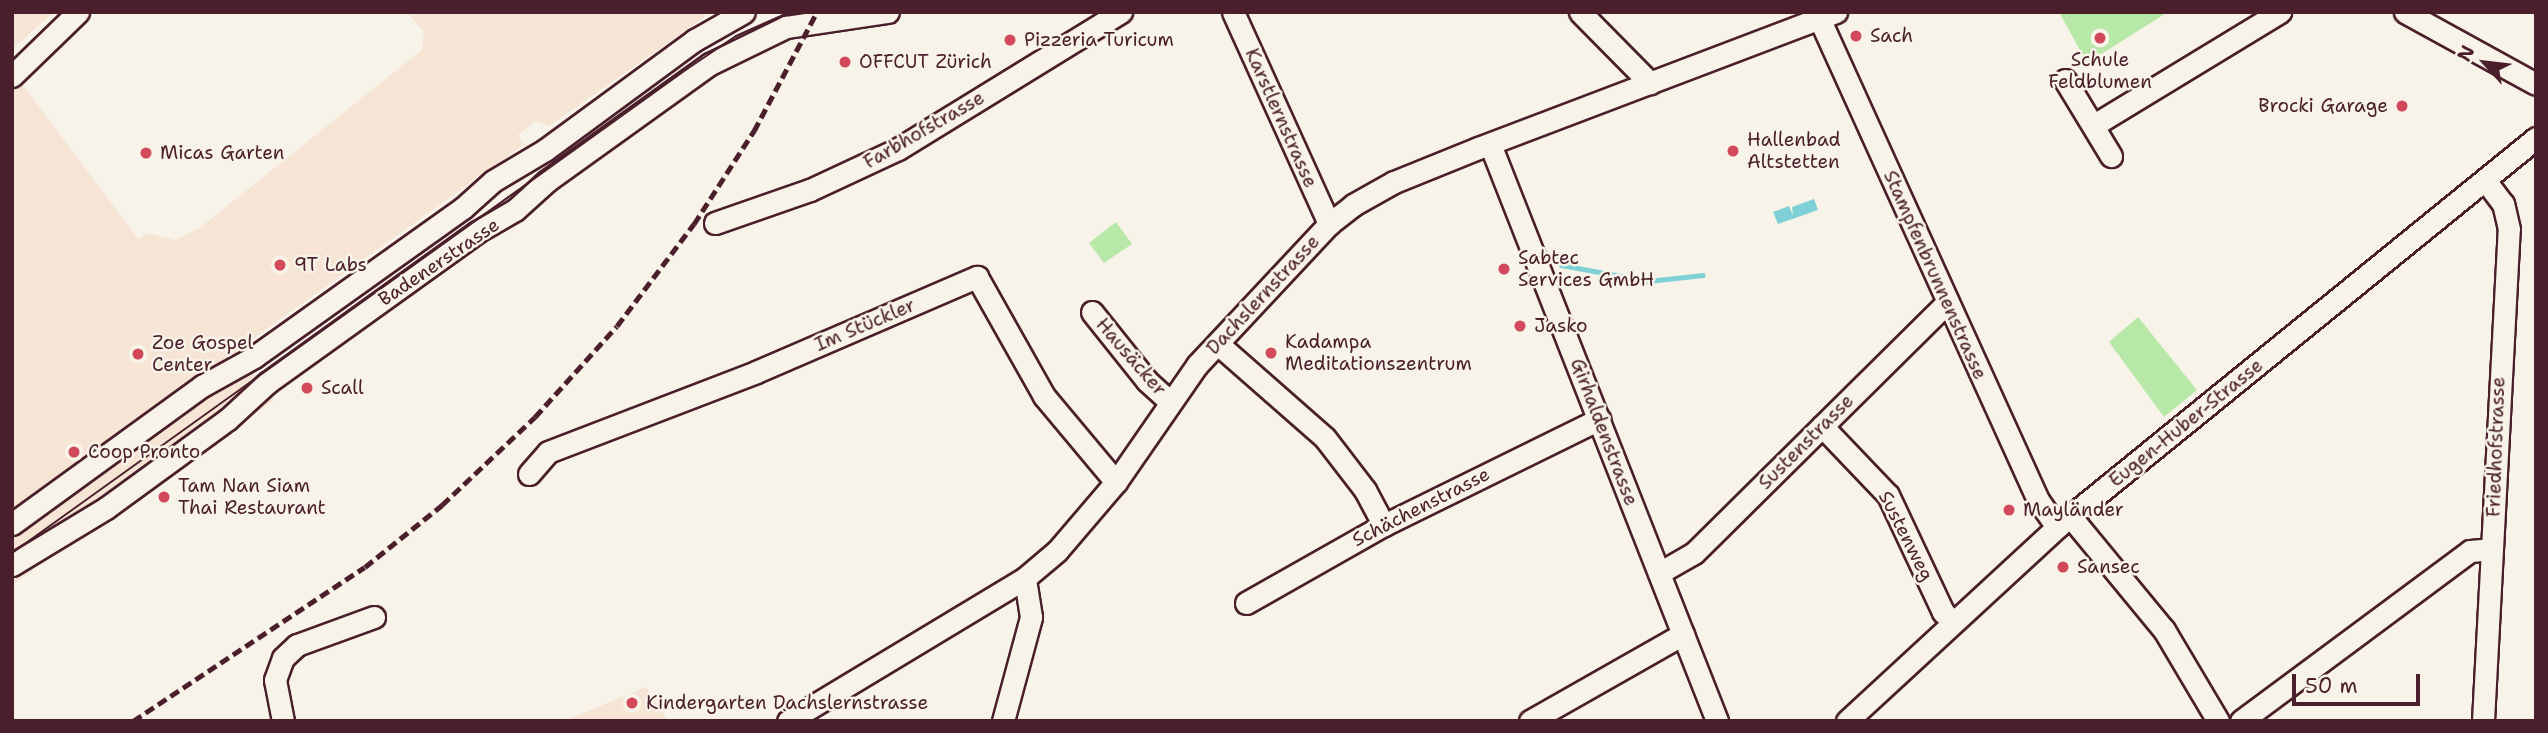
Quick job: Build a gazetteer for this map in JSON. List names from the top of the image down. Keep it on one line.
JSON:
{"streets":{"street":["Karstlernstrasse","Farbhofstrasse","Badenerstrasse","Stampfenbrunnenstrasse","Dachslernstrasse","Im Stückler","Hausäcker","Eugen-Huber-Strasse","Girhaldenstrasse","Sustenstrasse","Friedhofstrasse","Schächenstrasse","Sustenweg"]},"crossings":[["Karstlernstrasse","Dachslernstrasse"],["Stampfenbrunnenstrasse","Dachslernstrasse"],["Stampfenbrunnenstrasse","Eugen-Huber-Strasse"],["Stampfenbrunnenstrasse","Sustenstrasse"],["Dachslernstrasse","Im Stückler"],["Dachslernstrasse","Hausäcker"],["Dachslernstrasse","Girhaldenstrasse"],["Eugen-Huber-Strasse","Friedhofstrasse"],["Eugen-Huber-Strasse","Sustenweg"],["Girhaldenstrasse","Sustenstrasse"],["Girhaldenstrasse","Schächenstrasse"],["Sustenstrasse","Sustenweg"]],"places":["Sach","Schule Feldblumen","Pizzeria Turicum","OFFCUT Zürich","Brocki Garage","Hallenbad Altstetten","Micas Garten","9T Labs","Sabtec Services GmbH","Jasko","Kadampa Meditationszentrum","Zoe Gospel Center","Scall","Coop Pronto","Tam Nan Siam Thai Restaurant","Mayländer","Sansec","Kindergarten Dachslernstrasse"],"scale_bar":"50 m","north":"top left"}
